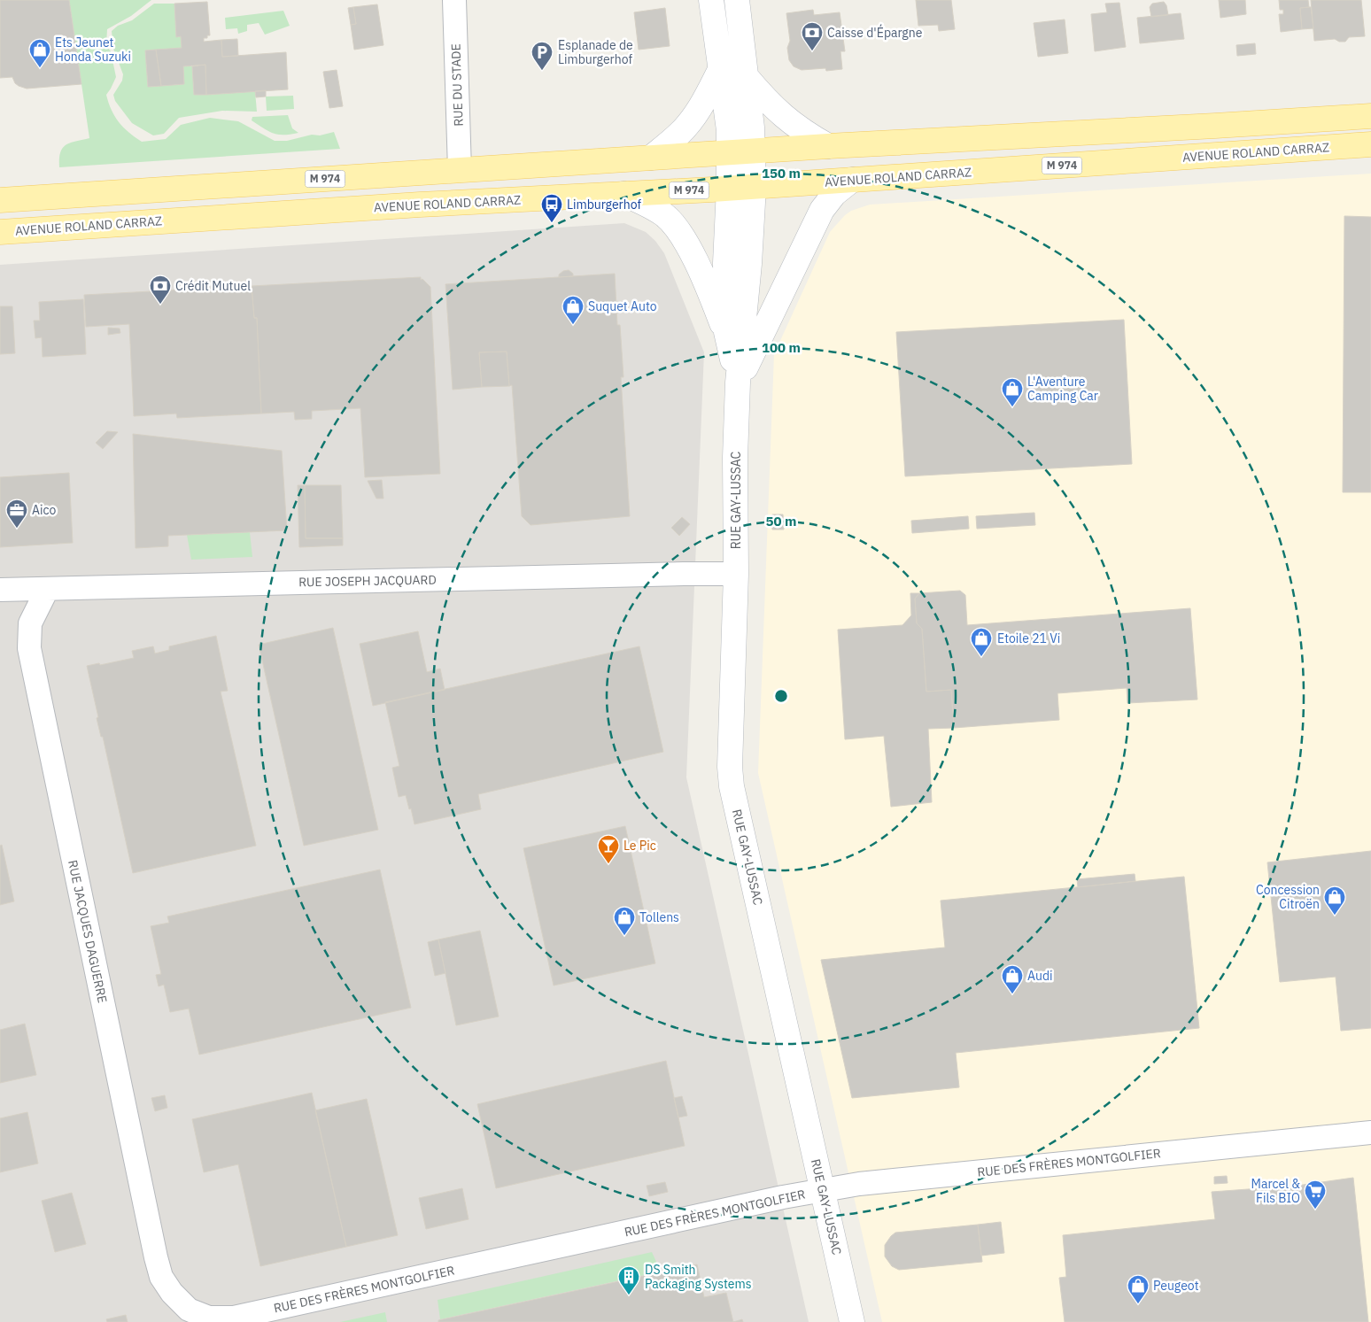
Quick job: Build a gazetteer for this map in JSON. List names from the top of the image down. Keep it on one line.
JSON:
{"streets":{"main road":["AVENUE ROLAND CARRAZ","M 974","RUE GAY-LUSSAC"],"street":["RUE DU STADE","RUE JOSEPH JACQUARD","RUE JACQUES DAGUERRE","RUE DES FRÈRES MONTGOLFIER"]},"crossings":[["RUE DU STADE","M 974"],["AVENUE ROLAND CARRAZ","RUE GAY-LUSSAC"],["M 974","RUE GAY-LUSSAC"],["RUE GAY-LUSSAC","RUE JOSEPH JACQUARD"],["RUE GAY-LUSSAC","RUE DES FRÈRES MONTGOLFIER"],["RUE JOSEPH JACQUARD","RUE JACQUES DAGUERRE"],["RUE JACQUES DAGUERRE","RUE DES FRÈRES MONTGOLFIER"]],"places":{"bank":["Caisse d'Épargne","Crédit Mutuel"],"shop":["Ets Jeunet Honda Suzuki","Suquet Auto","L'Aventure Camping Car","Etoile 21 Vi","Concession Citroën","Tollens","Audi","Peugeot"],"parking":["Esplanade de Limburgerhof"],"bus stop":["Limburgerhof"],"office":["Aico"],"bar":["Le Pic"],"supermarket":["Marcel & Fils BIO"],"building":["DS Smith Packaging Systems"]},"rings":["150 m","100 m","50 m"]}
